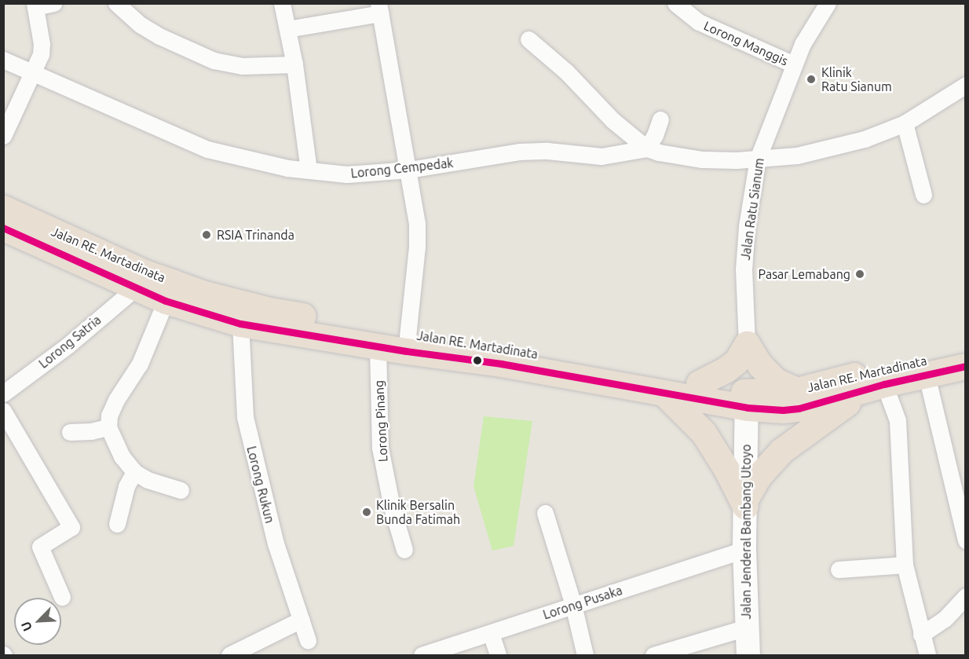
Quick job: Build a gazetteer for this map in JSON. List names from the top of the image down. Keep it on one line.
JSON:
{"streets":{"highway":["Jalan RE. Martadinata"],"street":["Lorong Manggis","Lorong Cempedak","Jalan Ratu Sianum","Lorong Satria","Lorong Pinang","Lorong Rukun","Jalan Jenderal Bambang Utoyo","Lorong Pusaka"]},"crossings":[["Lorong Manggis","Jalan Ratu Sianum"],["Lorong Cempedak","Jalan Ratu Sianum"],["Jalan RE. Martadinata","Jalan Jenderal Bambang Utoyo"],["Jalan Jenderal Bambang Utoyo","Lorong Pusaka"]],"places":["Klinik Ratu Sianum","RSIA Trinanda","Pasar Lemabang","Klinik Bersalin Bunda Fatimah"],"north":"bottom left"}
